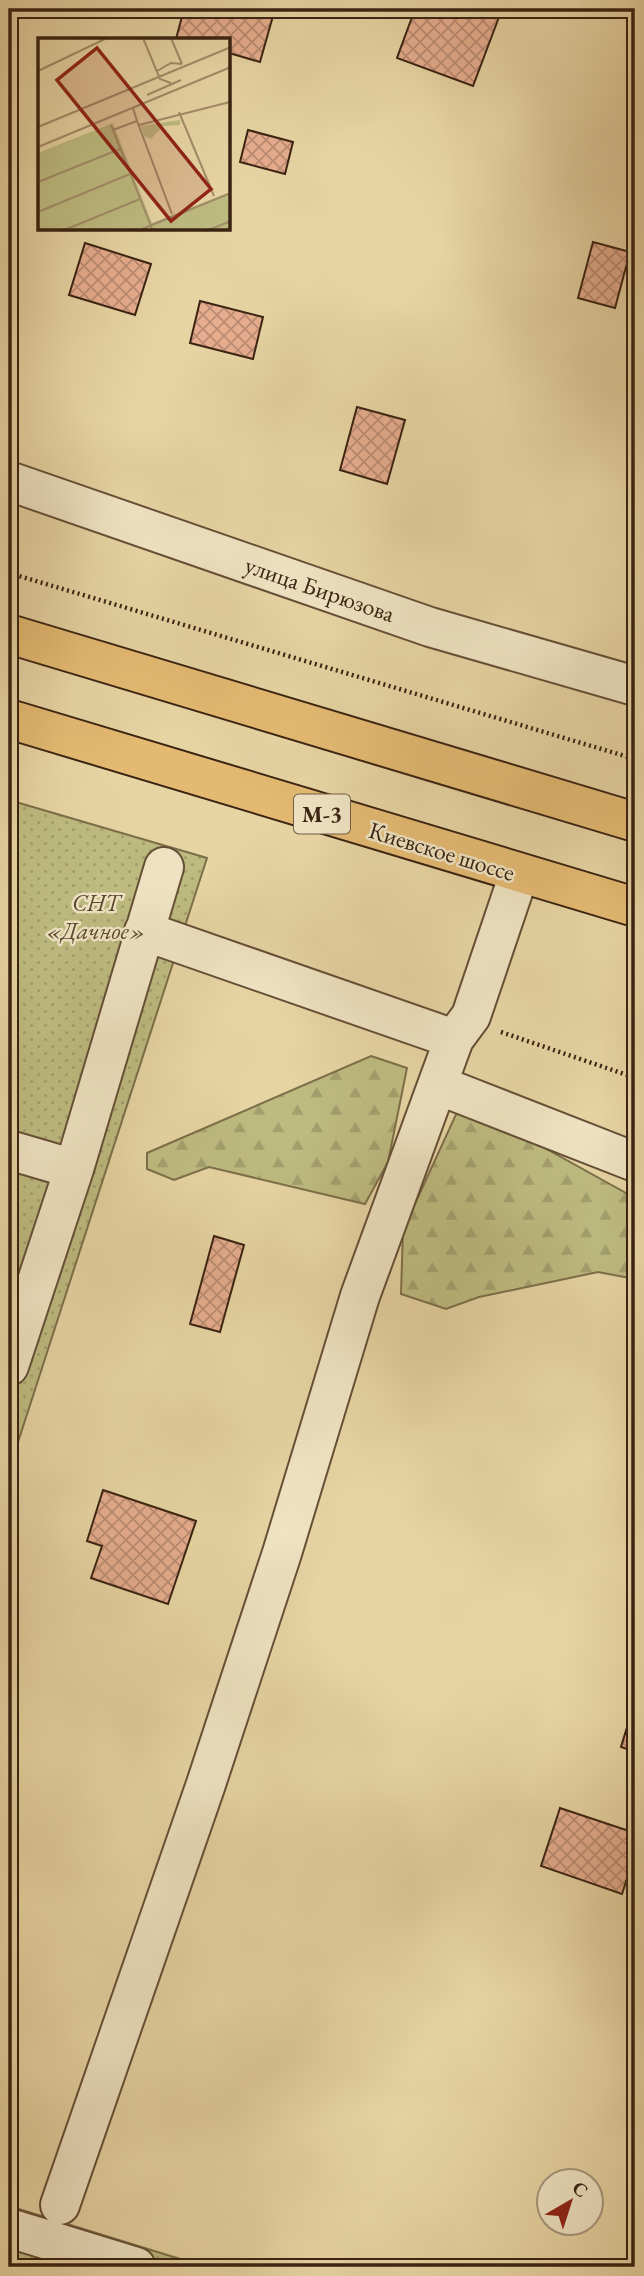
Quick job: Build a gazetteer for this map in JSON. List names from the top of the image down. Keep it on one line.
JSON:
{"streets":{"highway":["М-3","Киевское шоссе"],"street":["улица Бирюзова"]},"parks":["СНТ «Дачное»"],"north":"top right"}
